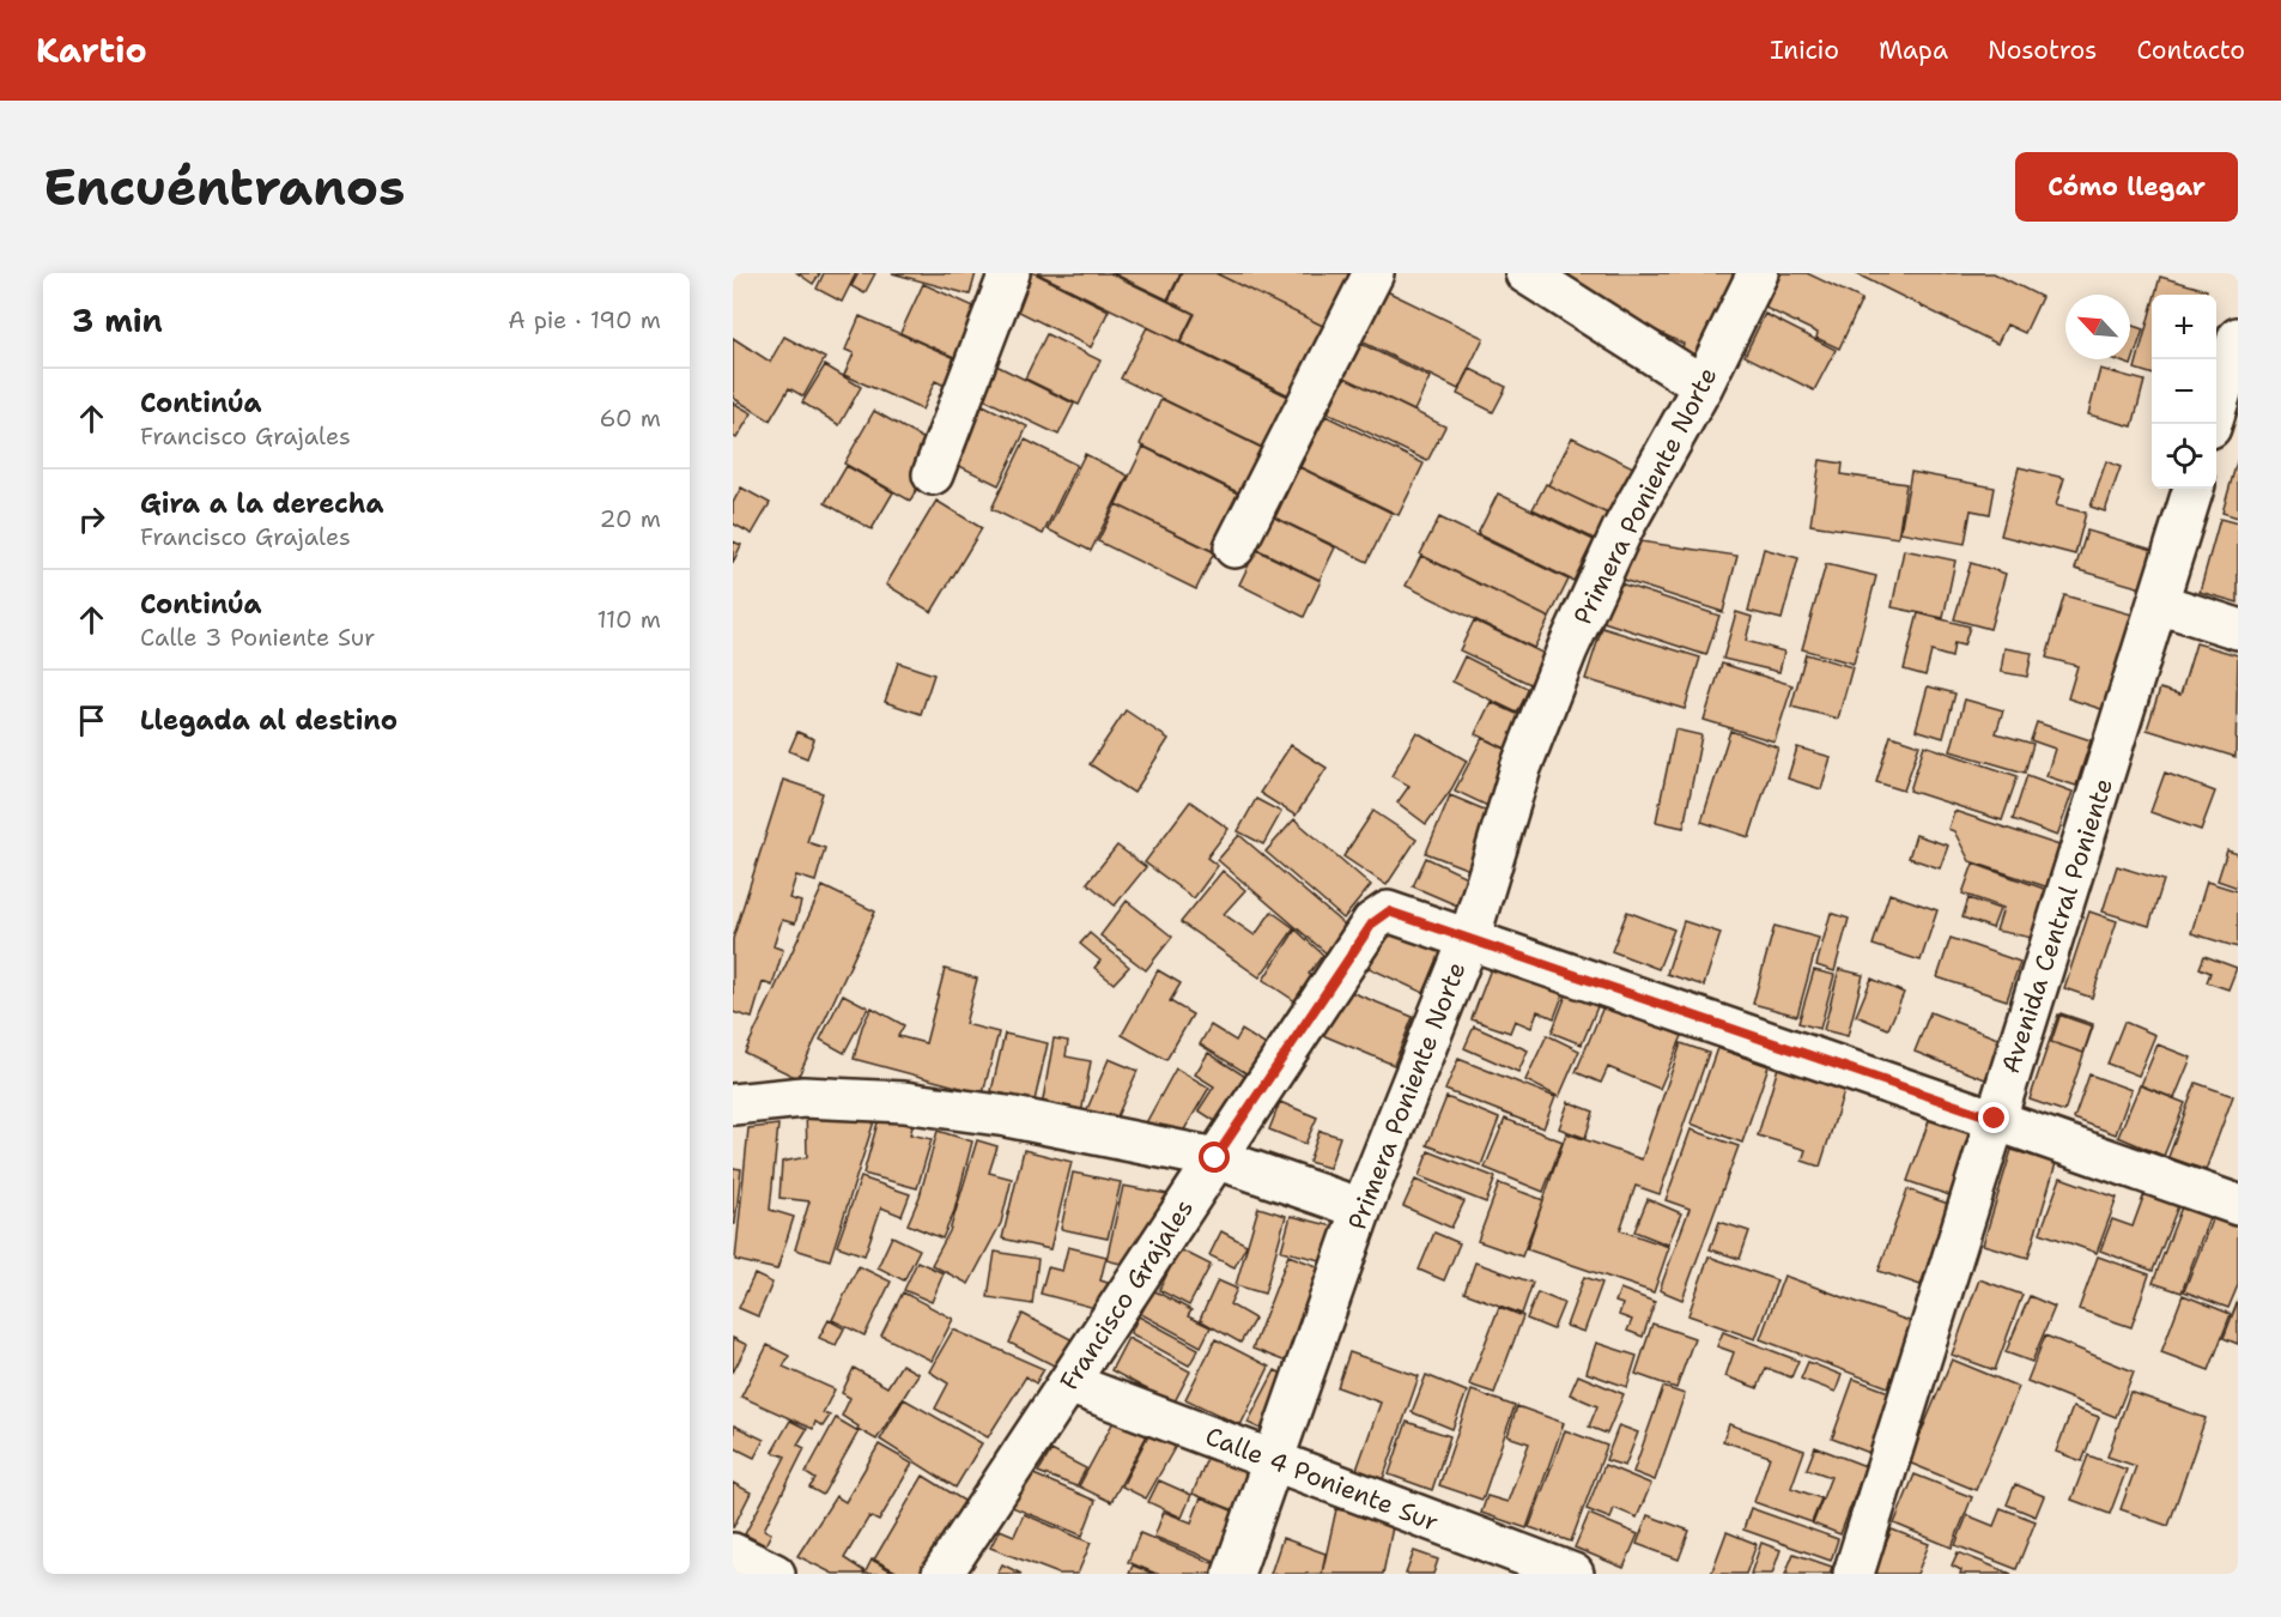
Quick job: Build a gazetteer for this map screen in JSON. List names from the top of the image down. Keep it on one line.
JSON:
{"streets":{"street":["Primera Poniente Norte","Avenida Central Poniente","Francisco Grajales","Calle 4 Poniente Sur"]},"crossings":[["Primera Poniente Norte","Francisco Grajales"],["Primera Poniente Norte","Calle 4 Poniente Sur"],["Francisco Grajales","Calle 4 Poniente Sur"]],"north":"top left","page":{"header":"Kartio","nav":["Inicio","Mapa","Nosotros","Contacto"],"buttons":"Cómo llegar","title":"Encuéntranos","heading":["3 min","A pie · 190 m"],"map_buttons":["+","−"],"list":[["Continúa","Francisco Grajales","60 m"],["Gira a la derecha","Francisco Grajales","20 m"],["Continúa","Calle 3 Poniente Sur","110 m"],"Llegada al destino"]}}
